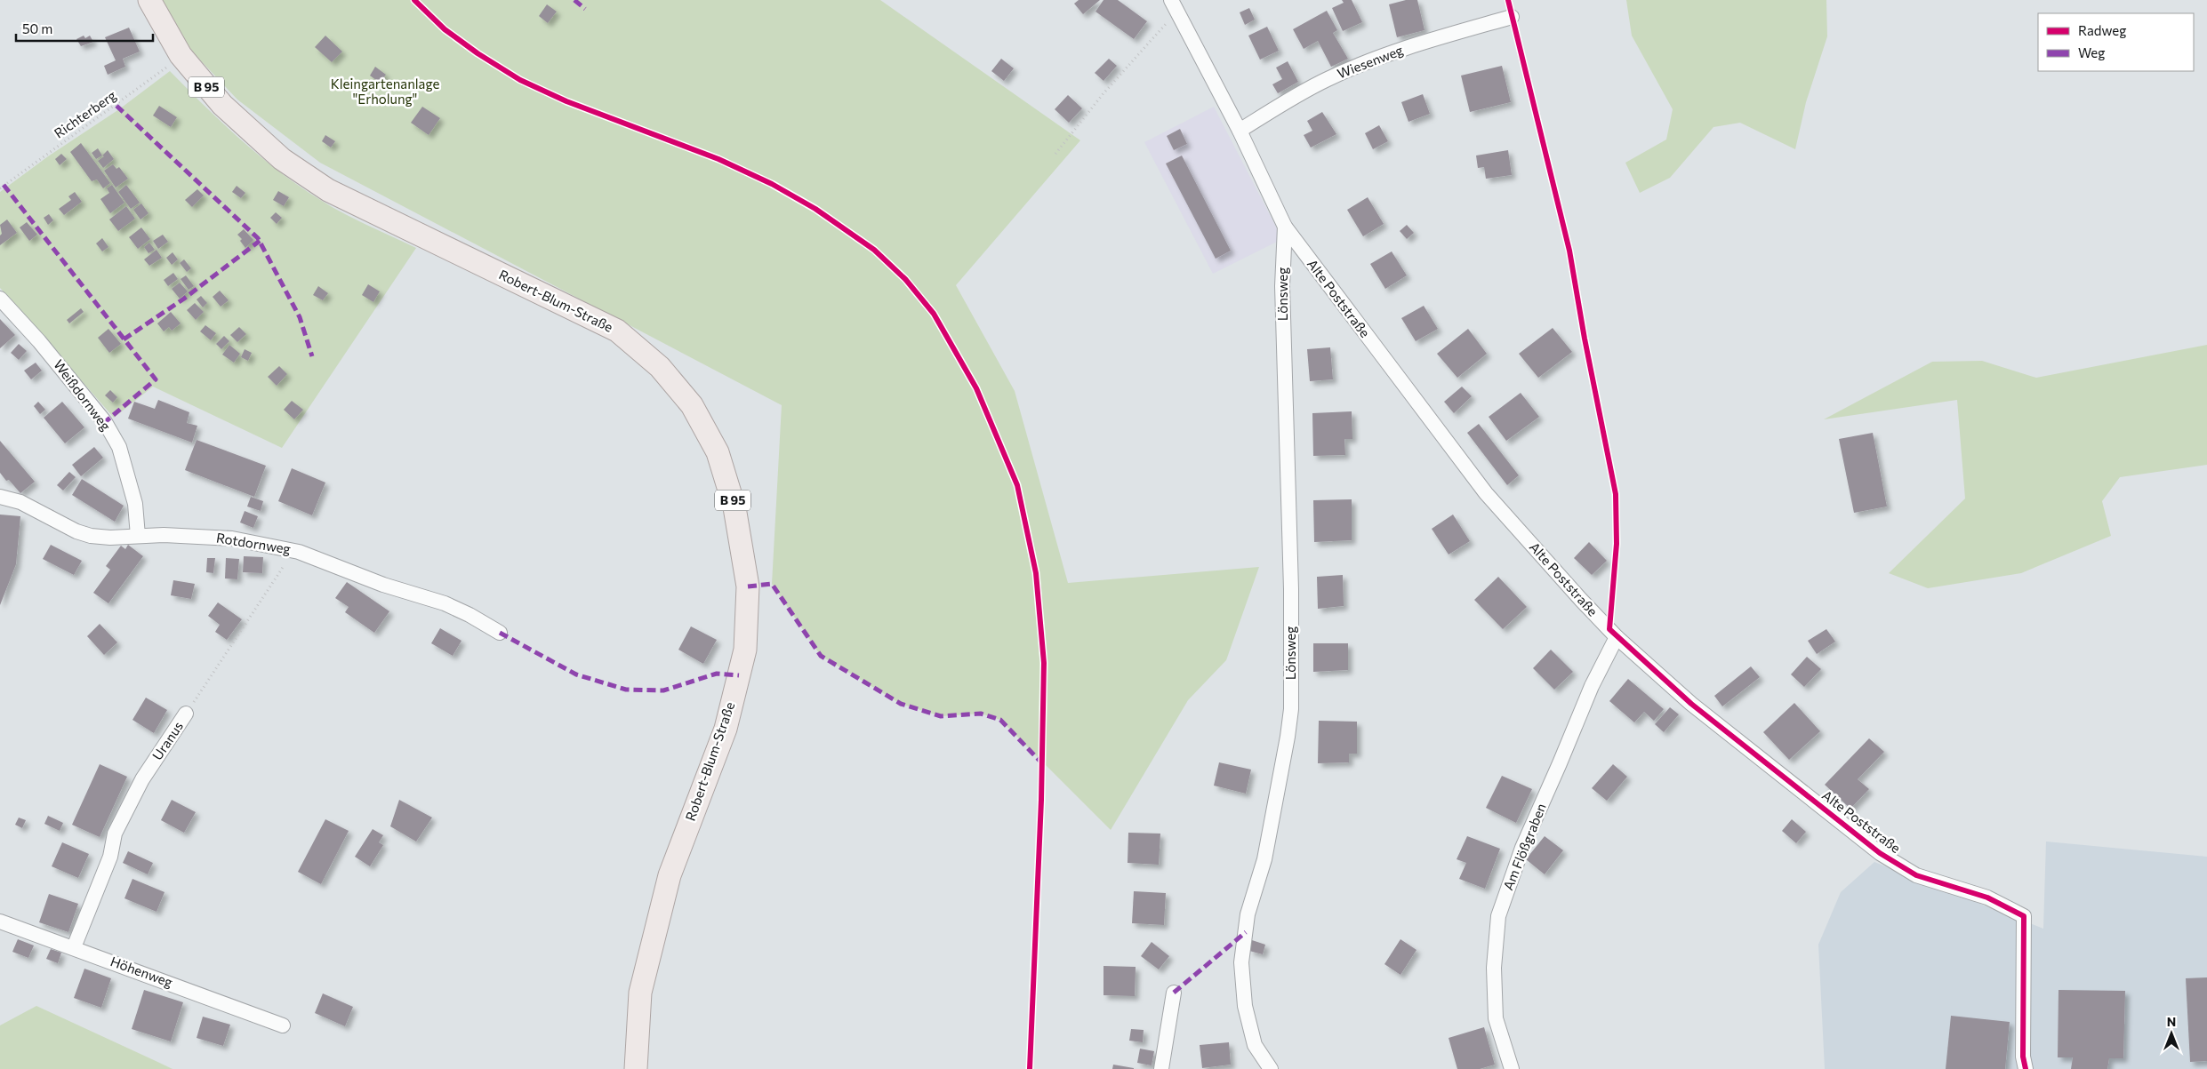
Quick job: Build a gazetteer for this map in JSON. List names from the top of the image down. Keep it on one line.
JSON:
{"streets":{"main road":["B 95","Robert-Blum-Straße"],"street":["Wiesenweg","Lönsweg","Alte Poststraße","Weißdornweg","Rotdornweg","Uranus","Am Flößgraben","Höhenweg"],"path":["Richterberg"]},"crossings":[["Wiesenweg","Alte Poststraße"],["Richterberg","Robert-Blum-Straße"],["Lönsweg","Alte Poststraße"],["Alte Poststraße","Am Flößgraben"],["Weißdornweg","Rotdornweg"],["Rotdornweg","Uranus"],["Uranus","Höhenweg"]],"parks":["Kleingartenanlage \"Erholung\""],"legend":["Radweg","Weg"],"scale_bar":"50 m","north":"top"}
